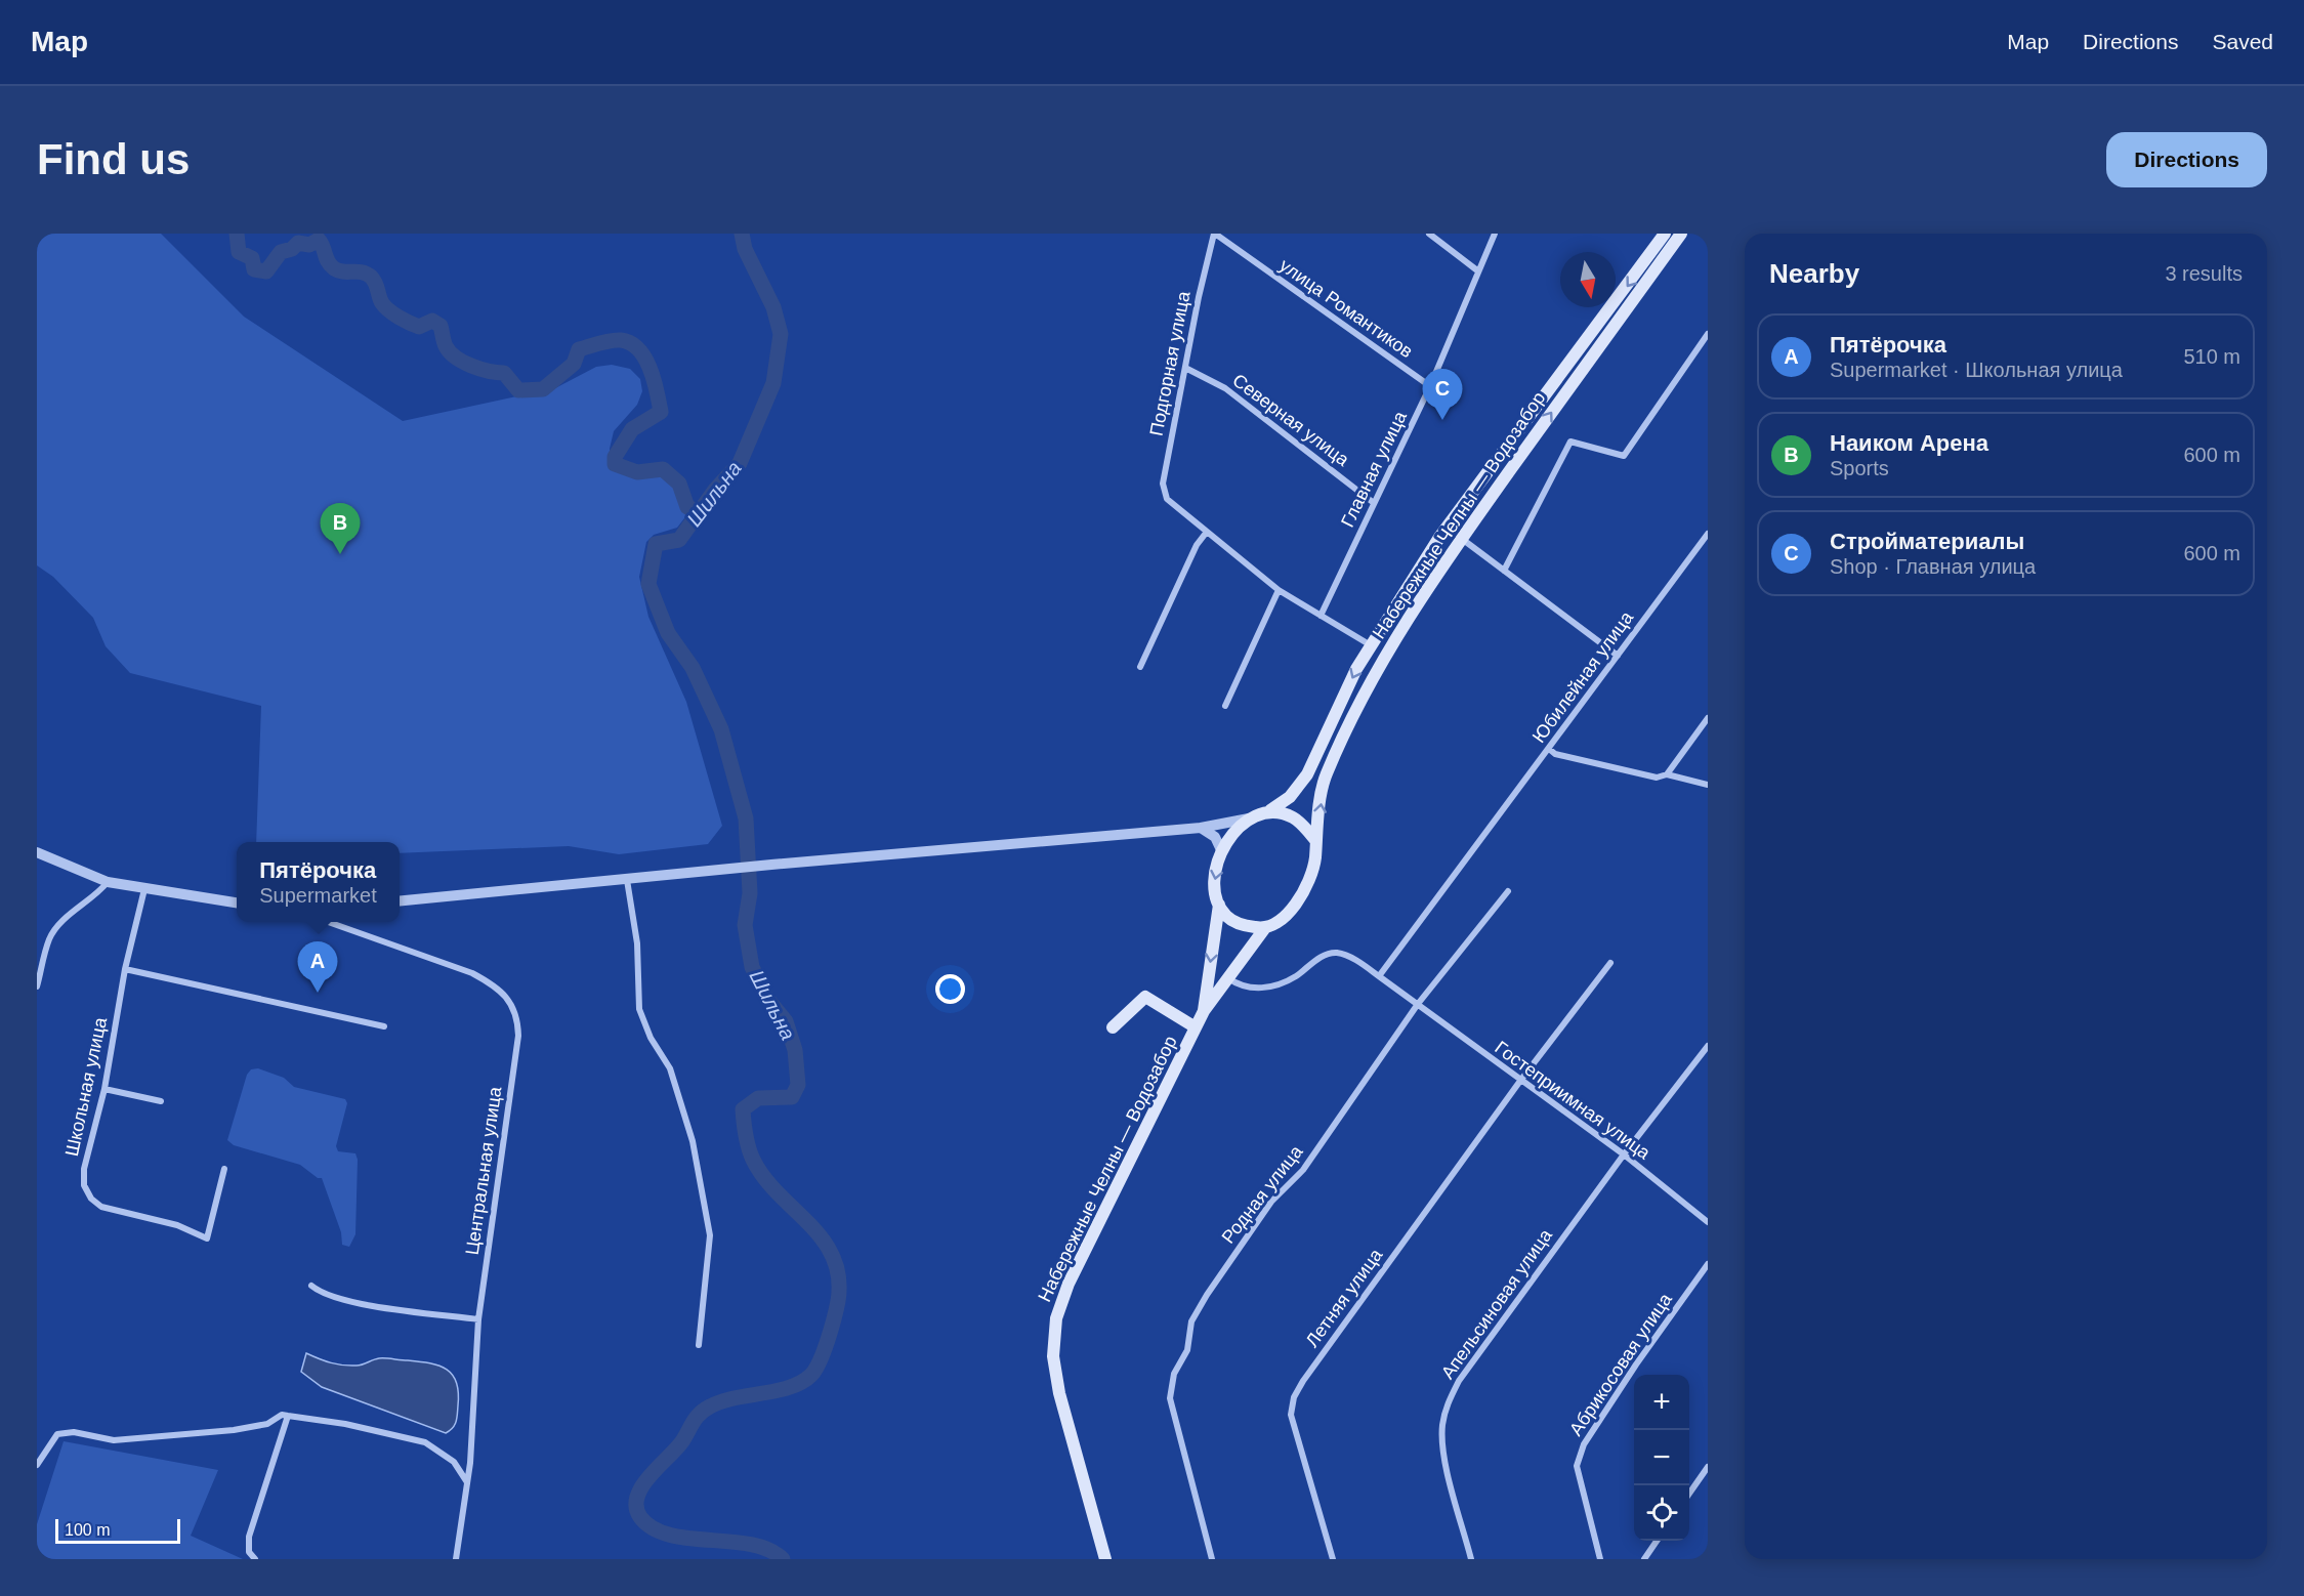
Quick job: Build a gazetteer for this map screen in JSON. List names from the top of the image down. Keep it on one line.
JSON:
{"streets":{"main road":["Набережные Челны — Водозабор"],"street":["улица Романтиков","Подгорная улица","Северная улица","Главная улица","Юбилейная улица","Школьная улица","Гостеприимная улица","Центральная улица","Родная улица","Летняя улица","Апельсиновая улица","Абрикосовая улица"]},"crossings":[["улица Романтиков","Подгорная улица"],["улица Романтиков","Главная улица"],["Подгорная улица","Северная улица"],["Северная улица","Главная улица"],["Набережные Челны — Водозабор","Гостеприимная улица"],["Юбилейная улица","Гостеприимная улица"],["Гостеприимная улица","Родная улица"],["Гостеприимная улица","Летняя улица"],["Гостеприимная улица","Апельсиновая улица"]],"water":["Шильна"],"scale_bar":"100 m","north":"bottom","page":{"header":"Map","nav":["Map","Directions","Saved"],"buttons":"Directions","title":"Find us","heading":["Nearby","3 results"],"list":[{"mark":"A","name":"Пятёрочка","note":"Supermarket · Школьная улица","value":"510 m"},{"mark":"B","name":"Наиком Арена","note":"Sports","value":"600 m"},{"mark":"C","name":"Стройматериалы","note":"Shop · Главная улица","value":"600 m"}],"pins":["C","B","A"],"popup":["Пятёрочка","Supermarket"],"map_buttons":["+","−"],"scale":"100 m"}}
